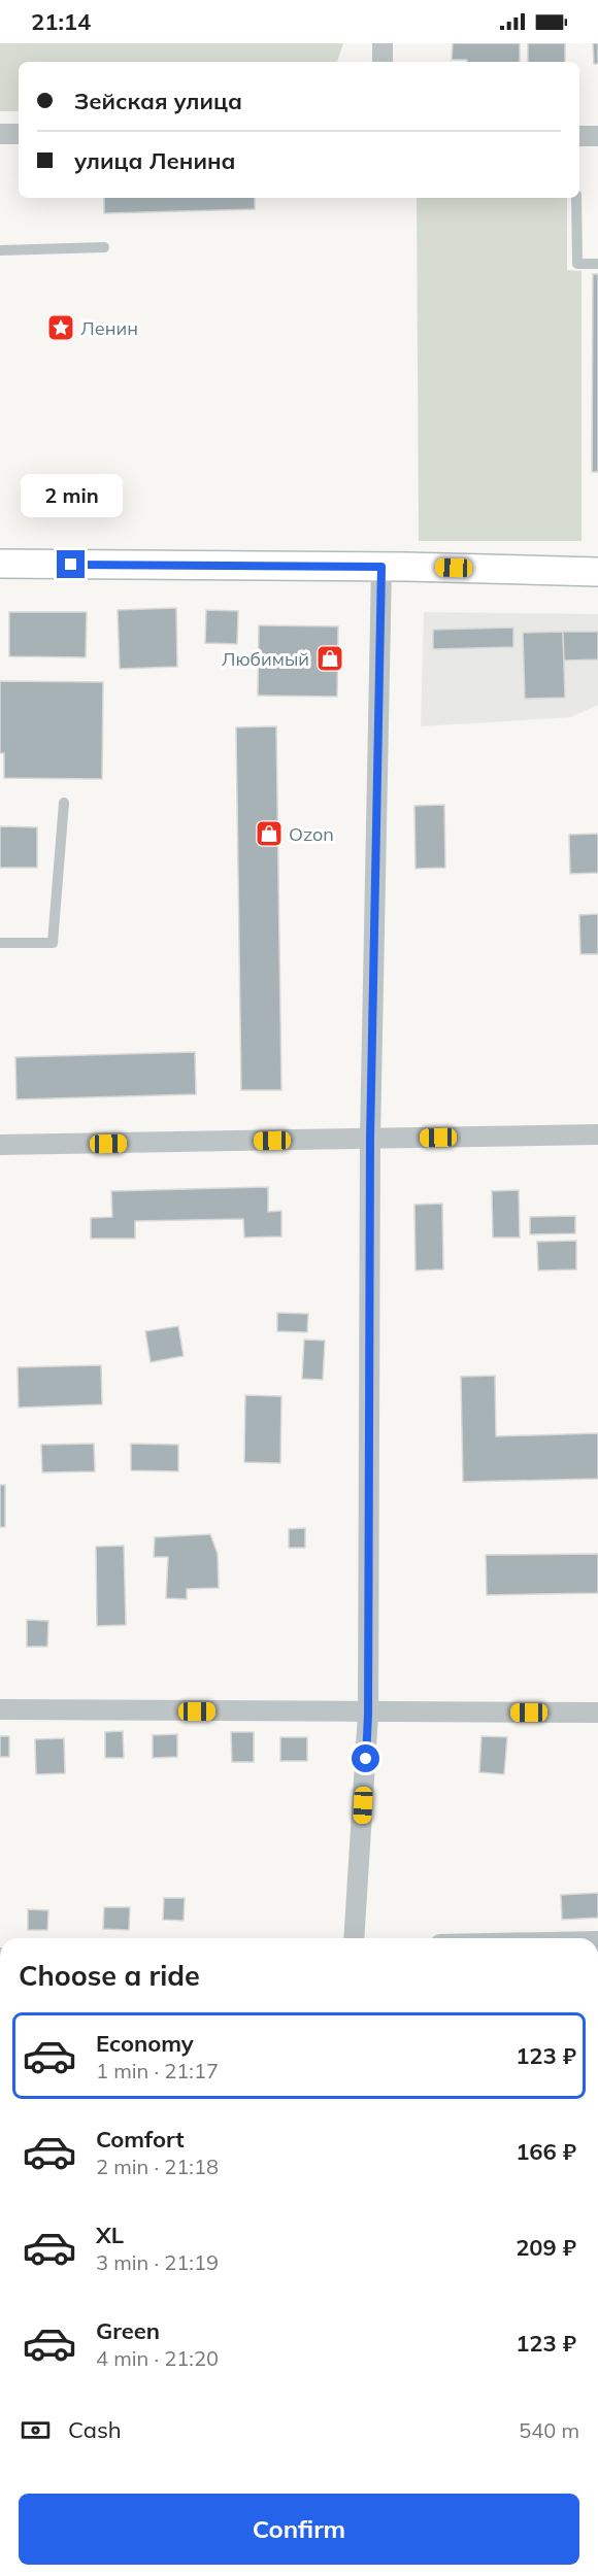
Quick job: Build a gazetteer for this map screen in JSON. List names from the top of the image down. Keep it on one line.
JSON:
{"places":{"place":["Ленин"],"shop":["Любимый","Ozon"]},"page":{"status":"21:14","banner":["Зейская улица","улица Ленина"],"bubble":"2 min","heading":"Choose a ride","list":[{"name":"Economy","note":"1 min · 21:17","value":"123 ₽"},{"name":"Comfort","note":"2 min · 21:18","value":"166 ₽"},{"name":"XL","note":"3 min · 21:19","value":"209 ₽"},{"name":"Green","note":"4 min · 21:20","value":"123 ₽"}],"pay":["Cash","540 m"],"buttons":"Confirm"}}
